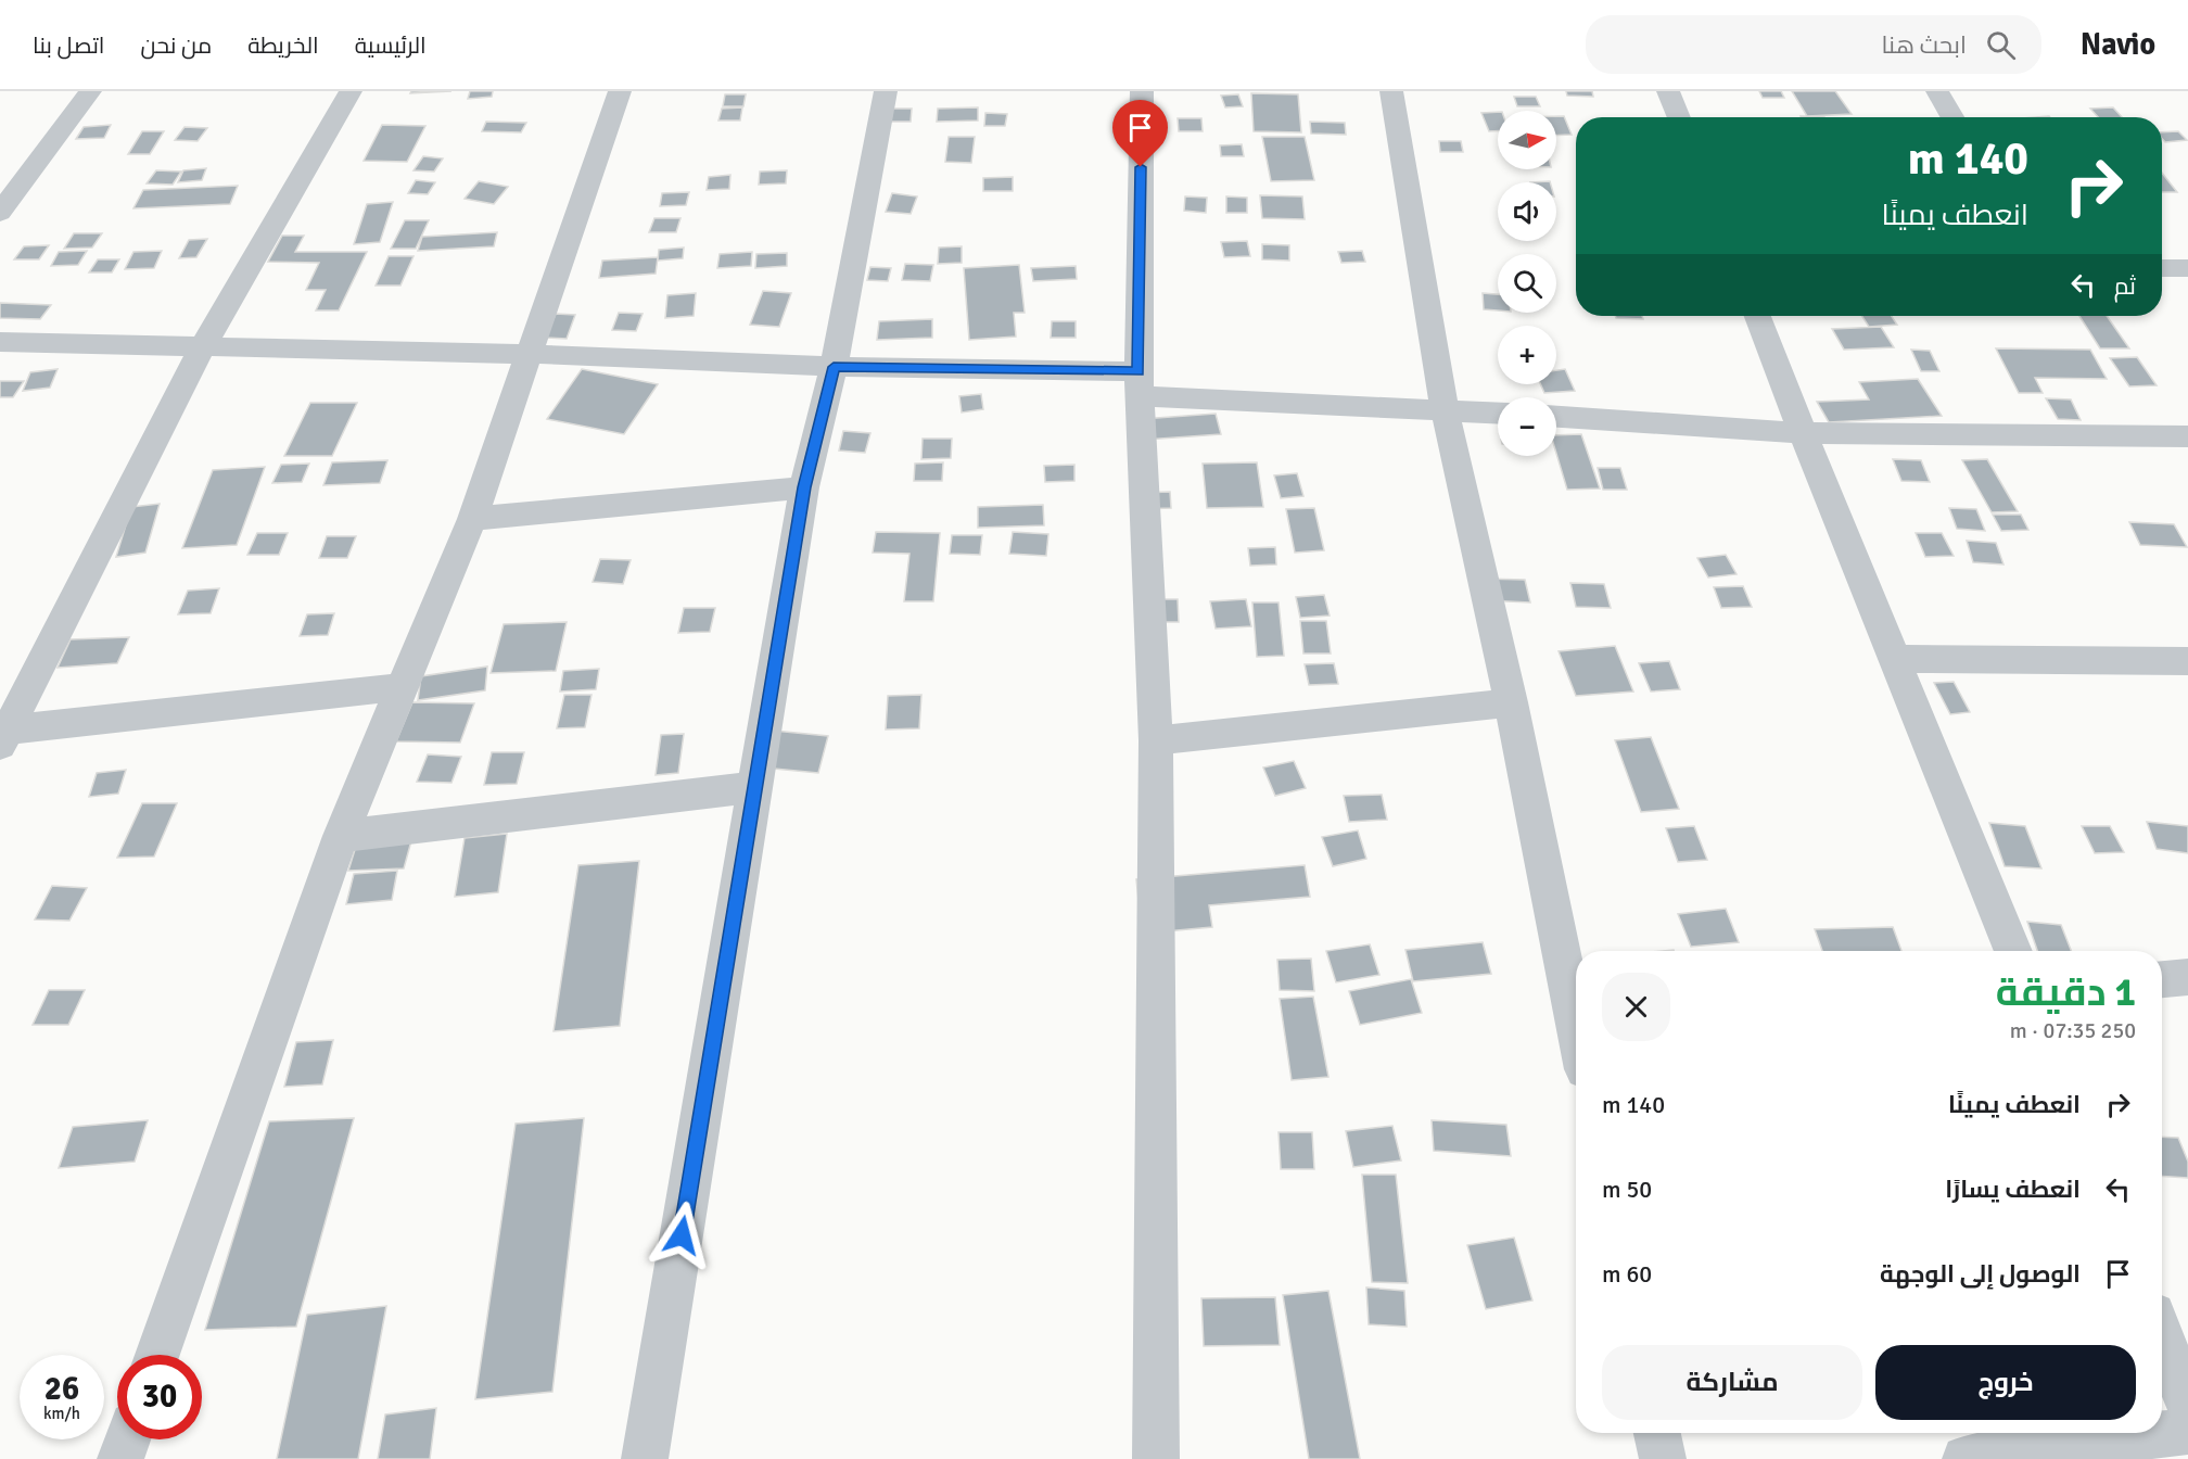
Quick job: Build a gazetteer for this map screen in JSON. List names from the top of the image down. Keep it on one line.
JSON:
{"north":"right","page":{"header":"Navio","search":"ابحث هنا","nav":["الرئيسية","الخريطة","من نحن","اتصل بنا"],"map_buttons":["+","−"],"turn":["140 m","انعطف يمينًا"],"then":"ثم","heading":["1 دقيقة","250 m · 07:35"],"list":[{"name":"انعطف يمينًا","value":"140 m"},{"name":"انعطف يسارًا","value":"50 m"},{"name":"الوصول إلى الوجهة","value":"60 m"}],"buttons":["خروج","مشاركة"],"speed":"26 km/h","limit":"30"}}
